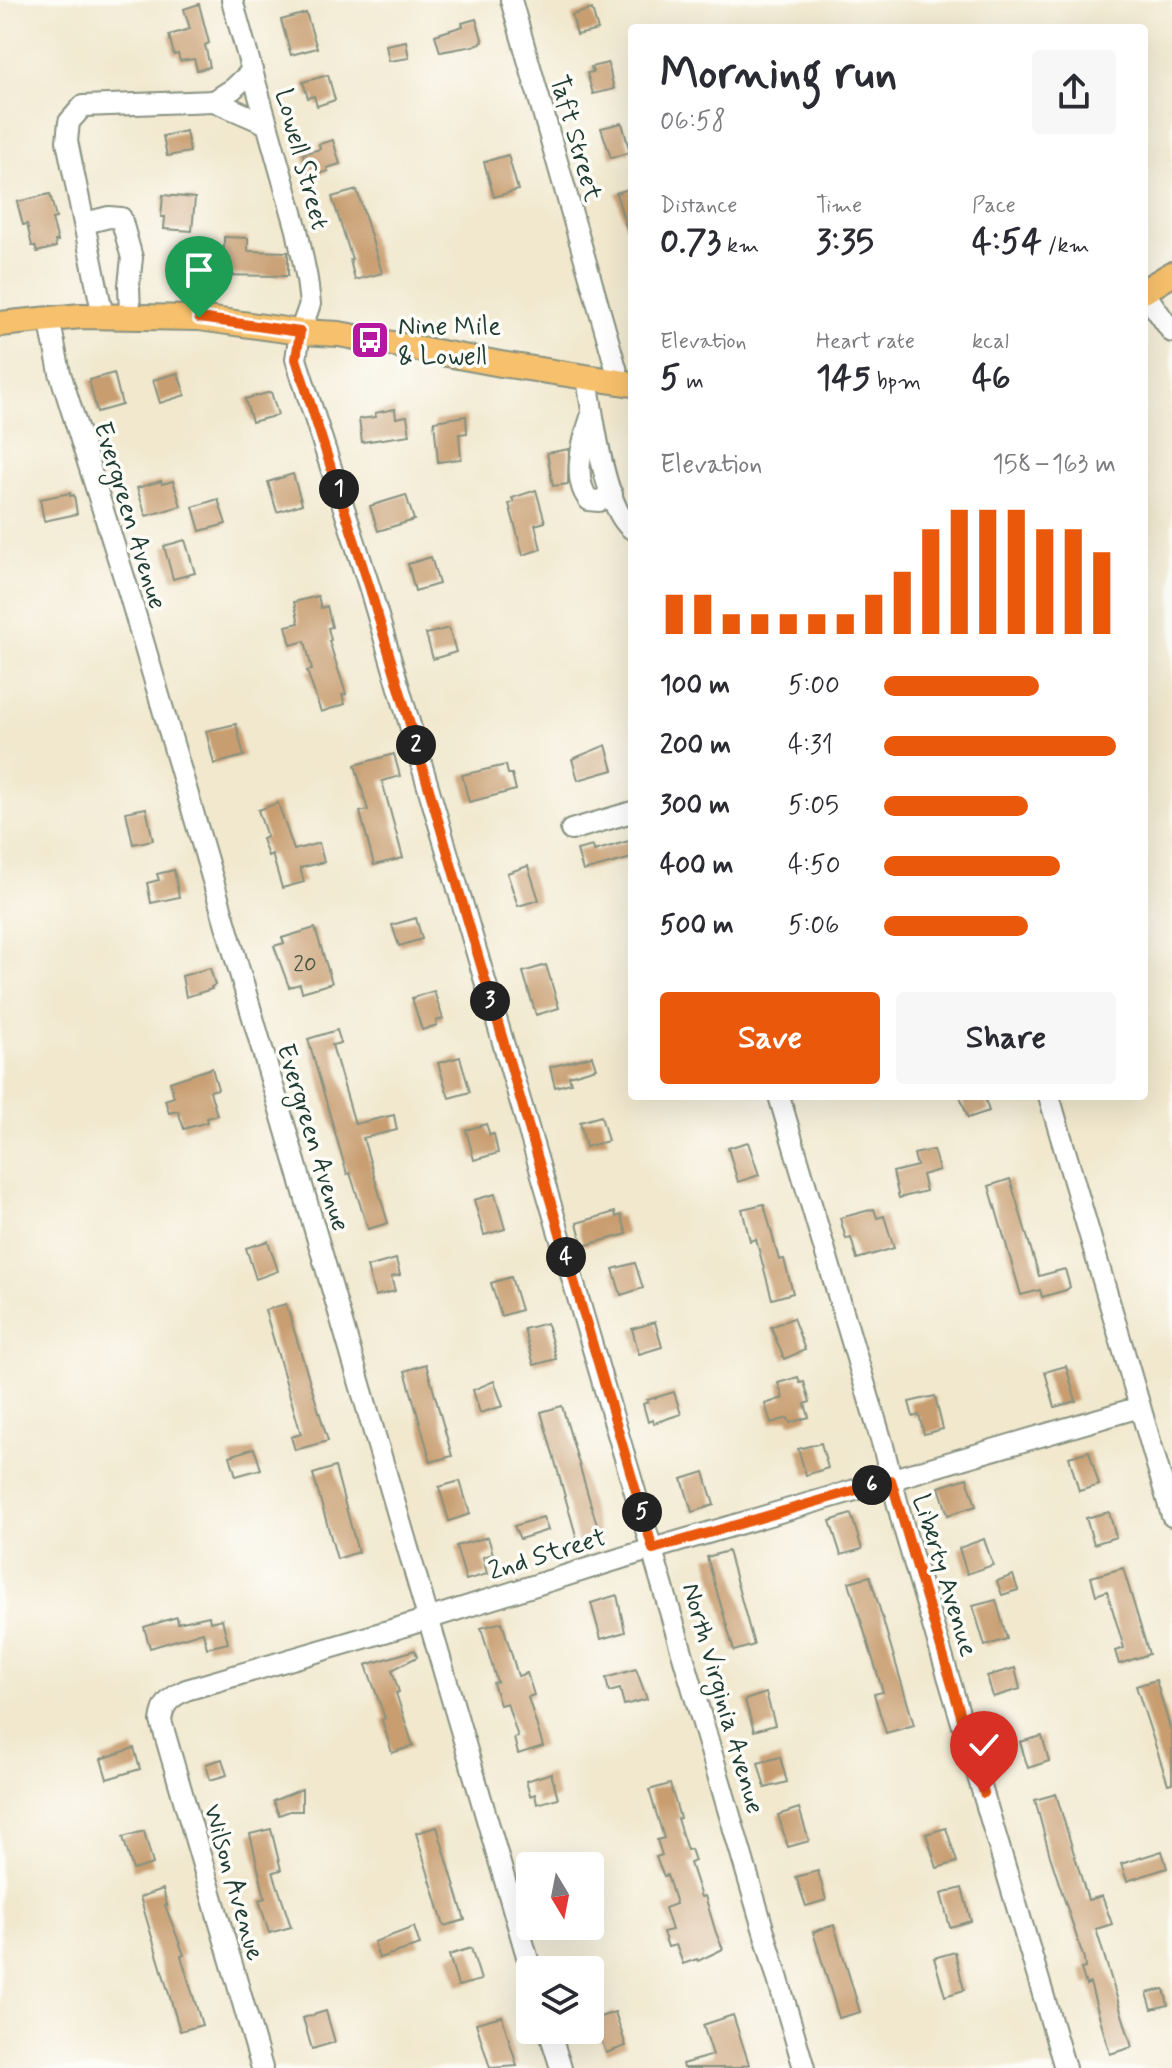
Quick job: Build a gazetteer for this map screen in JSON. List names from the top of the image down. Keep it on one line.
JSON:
{"streets":{"street":["Taft Street","Lowell Street","Evergreen Avenue","2nd Street","Liberty Avenue","North Virginia Avenue","Wilson Avenue"]},"crossings":[["Lowell Street","North Virginia Avenue"],["Evergreen Avenue","2nd Street"],["2nd Street","Liberty Avenue"],["2nd Street","North Virginia Avenue"],["2nd Street","Wilson Avenue"]],"places":{"bus stop":["Nine Mile & Lowell"]},"house_numbers":["20"],"north":"bottom","page":{"heading":["Morning run","06:58"],"stats":[["Distance","0.73 km"],["Time","3:35"],["Pace","4:54 /km"],["Elevation","5 m"],["Heart rate","145 bpm"],["kcal","46"]],"chart":["Elevation","158–163 m"],"pins":["1","2","3","4","6","5"],"list":[{"name":"100 m","note":"5:00"},{"name":"200 m","note":"4:31"},{"name":"300 m","note":"5:05"},{"name":"400 m","note":"4:50"},{"name":"500 m","note":"5:06"}],"buttons":["Save","Share"]}}
